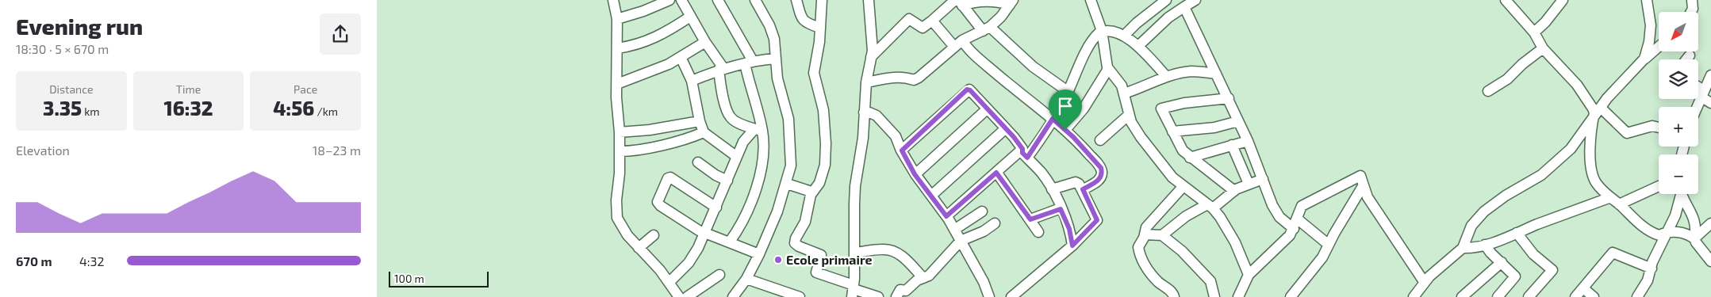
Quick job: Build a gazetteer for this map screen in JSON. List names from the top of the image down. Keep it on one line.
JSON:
{"places":["Ecole primaire"],"scale_bar":"100 m","north":"bottom left","page":{"heading":["Evening run","18:30 · 5 × 670 m"],"map_buttons":["+","−"],"stats":[["Distance","3.35 km"],["Time","16:32"],["Pace","4:56 /km"]],"chart":["Elevation","18–23 m"],"list":[{"name":"670 m","note":"4:32"}],"scale":"100 m"}}
